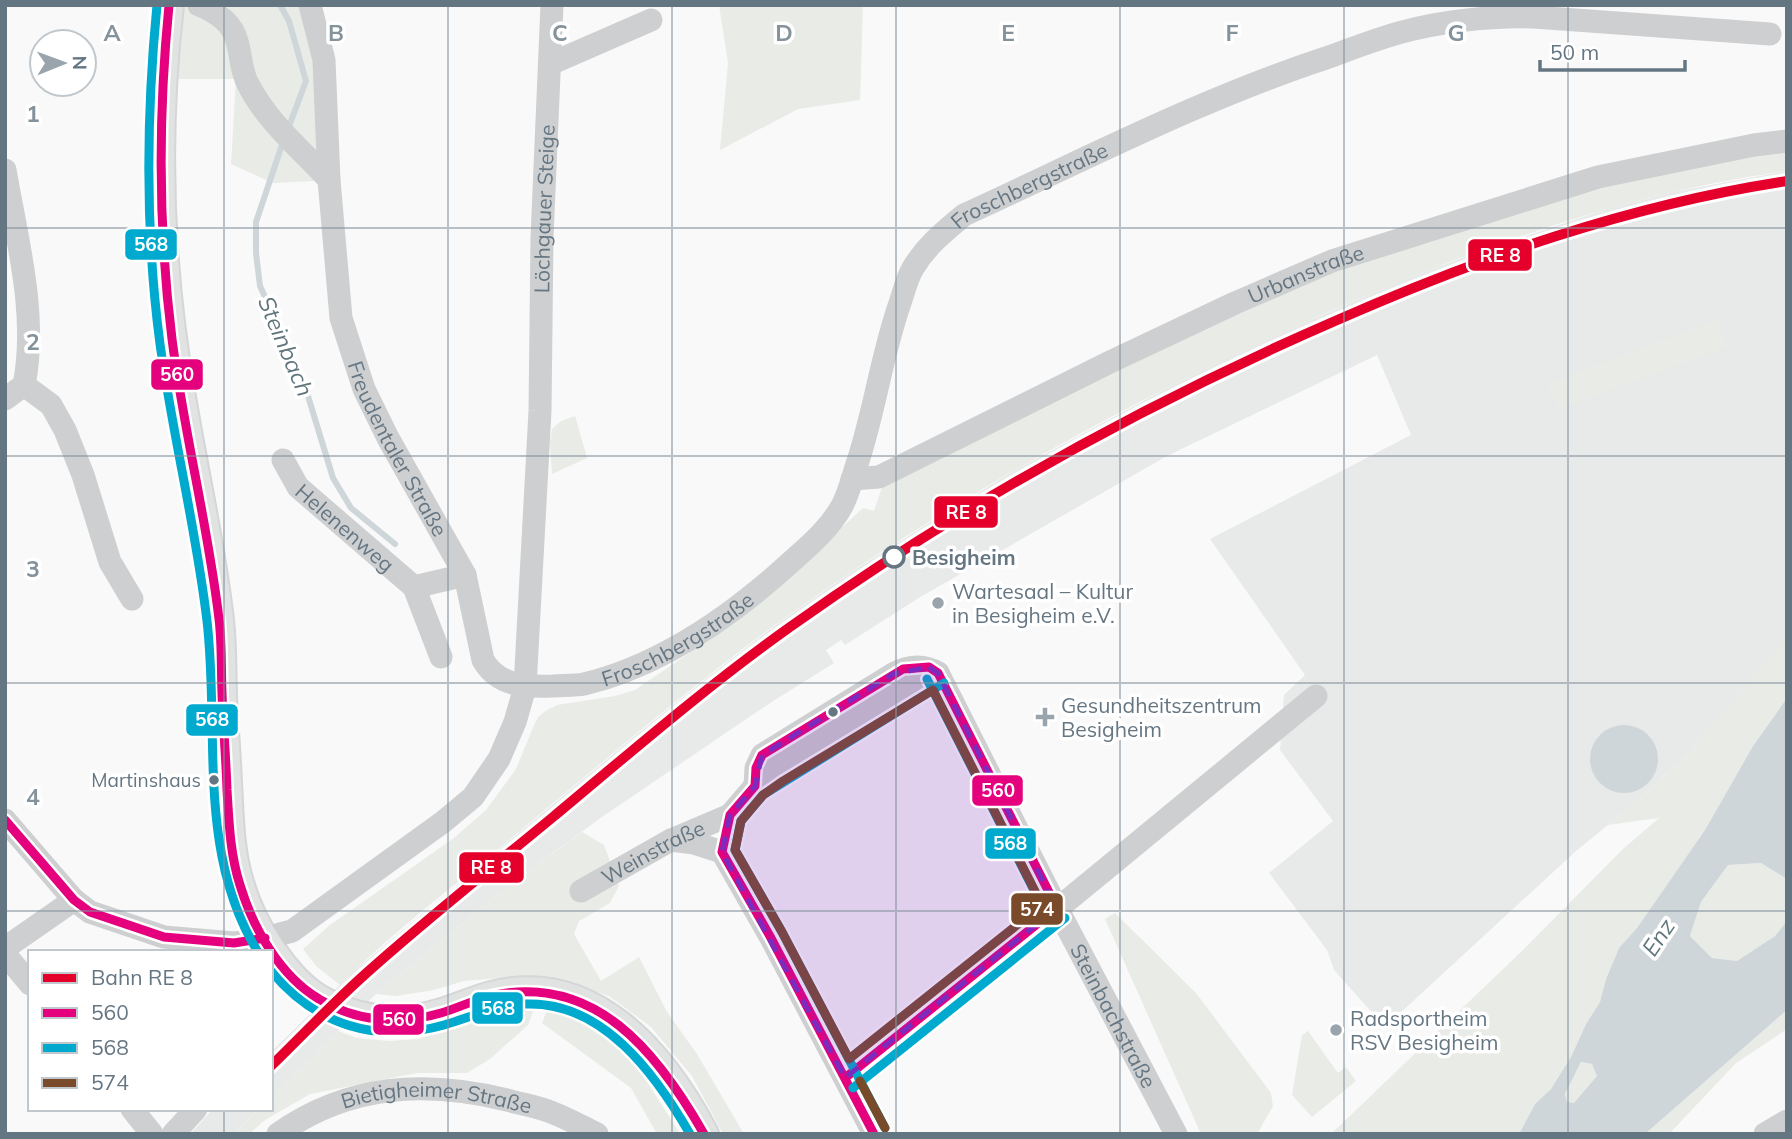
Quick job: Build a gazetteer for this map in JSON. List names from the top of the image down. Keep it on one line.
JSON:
{"streets":{"street":["Froschbergstraße","Löchgauer Steige","Urbanstraße","Freudentaler Straße","Helenenweg","Weinstraße","Steinbachstraße","Bietigheimer Straße"]},"crossings":[["Froschbergstraße","Löchgauer Steige"],["Froschbergstraße","Urbanstraße"],["Froschbergstraße","Freudentaler Straße"],["Löchgauer Steige","Freudentaler Straße"],["Freudentaler Straße","Helenenweg"],["Weinstraße","Steinbachstraße"]],"water":["Steinbach","Enz"],"places":{"other":["Besigheim","Wartesaal – Kultur in Besigheim e.V.","Martinshaus","Radsportheim RSV Besigheim"],"health":["Gesundheitszentrum Besigheim"]},"lines":["transit line 560","transit line 568","transit line 574"],"legend":["Bahn RE 8","560","568","574"],"scale_bar":"50 m","north":"right","grid":{"columns":["A","B","C","D","E","F","G"],"rows":["1","2","3","4"]}}
